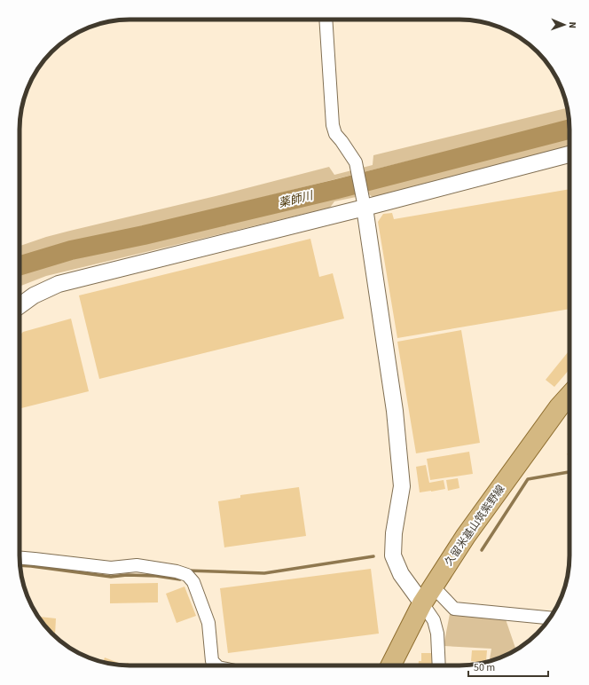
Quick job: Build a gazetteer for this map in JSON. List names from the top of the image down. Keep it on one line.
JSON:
{"streets":{"main road":["久留米基山筑紫野線"]},"water":["薬師川"],"scale_bar":"50 m","north":"right"}
